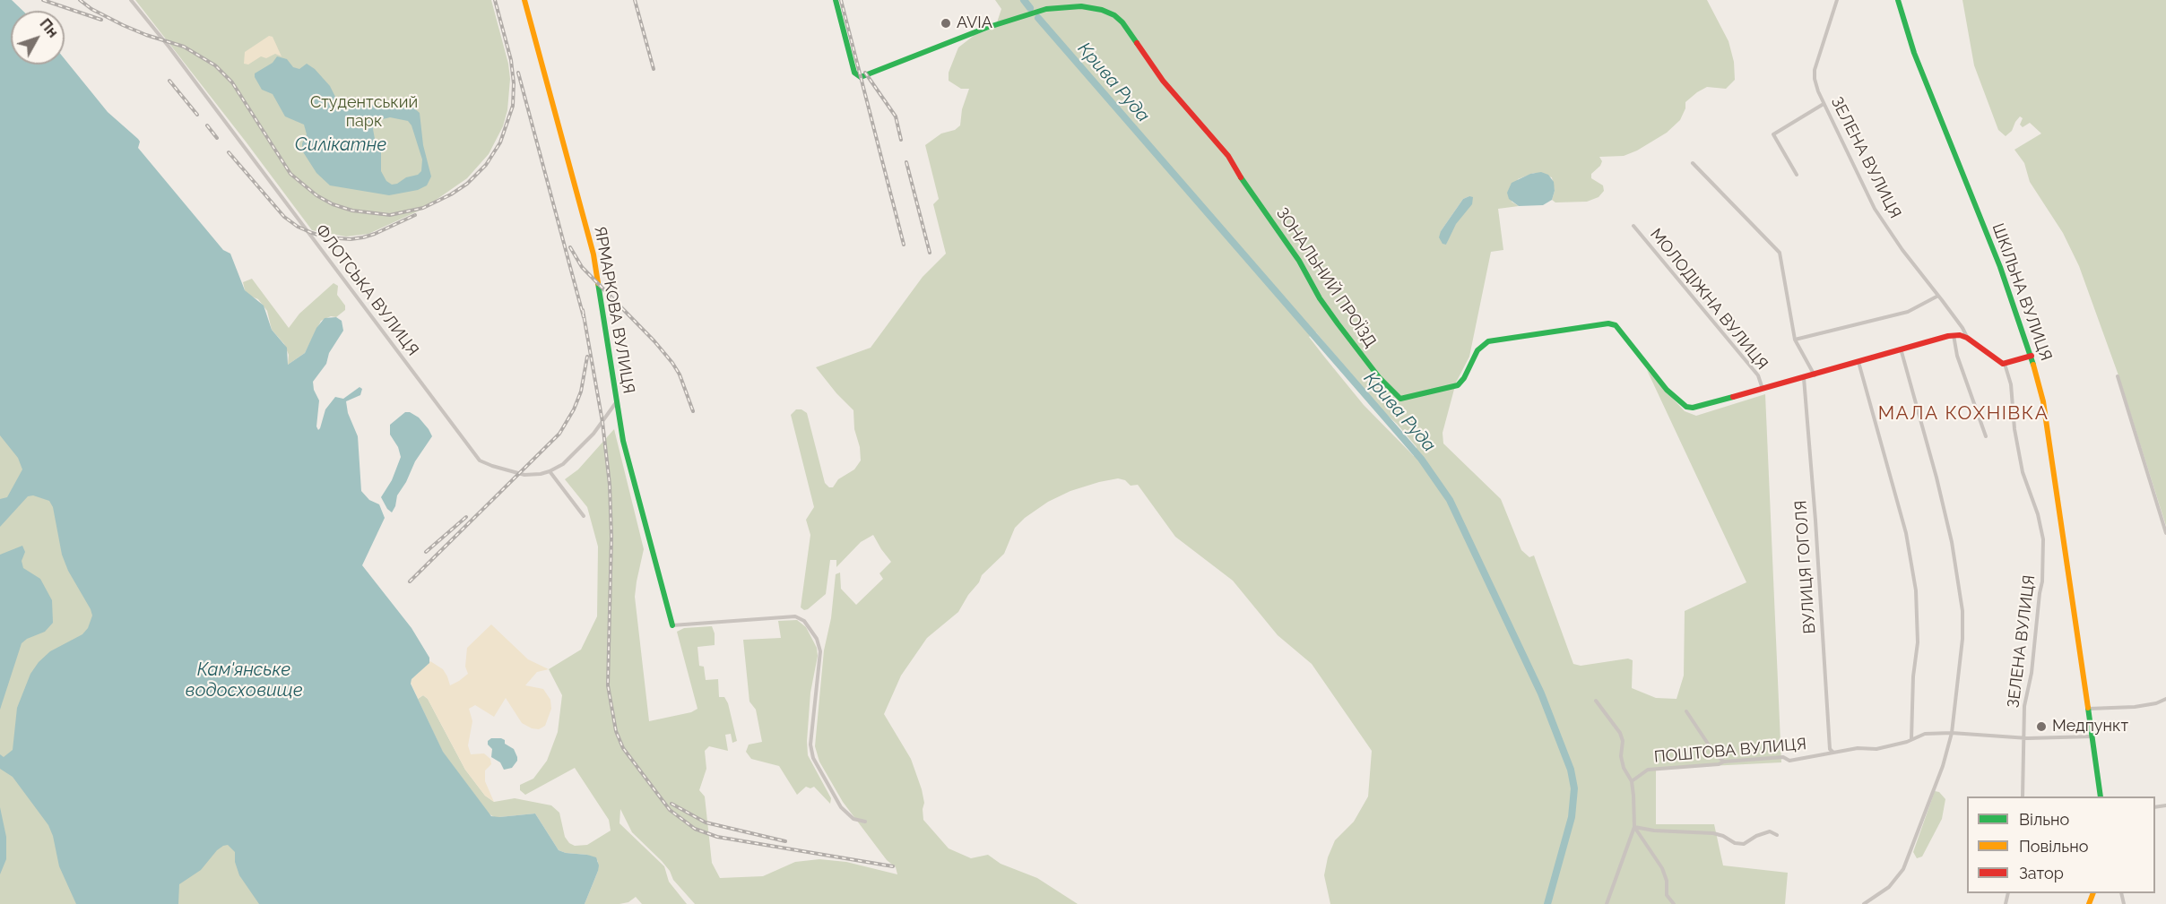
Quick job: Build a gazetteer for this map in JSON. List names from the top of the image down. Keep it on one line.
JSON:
{"streets":{"street":["ЗЕЛЕНА ВУЛИЦЯ","ЗОНАЛЬНИЙ ПРОЇЗД","ФЛОТСЬКА ВУЛИЦЯ","ШКІЛЬНА ВУЛИЦЯ","МОЛОДІЖНА ВУЛИЦЯ","ЯРМАРКОВА ВУЛИЦЯ","ВУЛИЦЯ ГОГОЛЯ","ПОШТОВА ВУЛИЦЯ"]},"crossings":[["ЗЕЛЕНА ВУЛИЦЯ","ПОШТОВА ВУЛИЦЯ"],["ЗОНАЛЬНИЙ ПРОЇЗД","МОЛОДІЖНА ВУЛИЦЯ"],["ФЛОТСЬКА ВУЛИЦЯ","ЯРМАРКОВА ВУЛИЦЯ"],["ШКІЛЬНА ВУЛИЦЯ","ПОШТОВА ВУЛИЦЯ"],["ВУЛИЦЯ ГОГОЛЯ","ПОШТОВА ВУЛИЦЯ"]],"districts":["МАЛА КОХНІВКА"],"water":["Крива Руда","Силікатне","Кам'янське водосховище"],"parks":["Студентський парк"],"places":["AVIA","Медпункт"],"legend":["Вільно","Повільно","Затор"],"north":"top right"}
